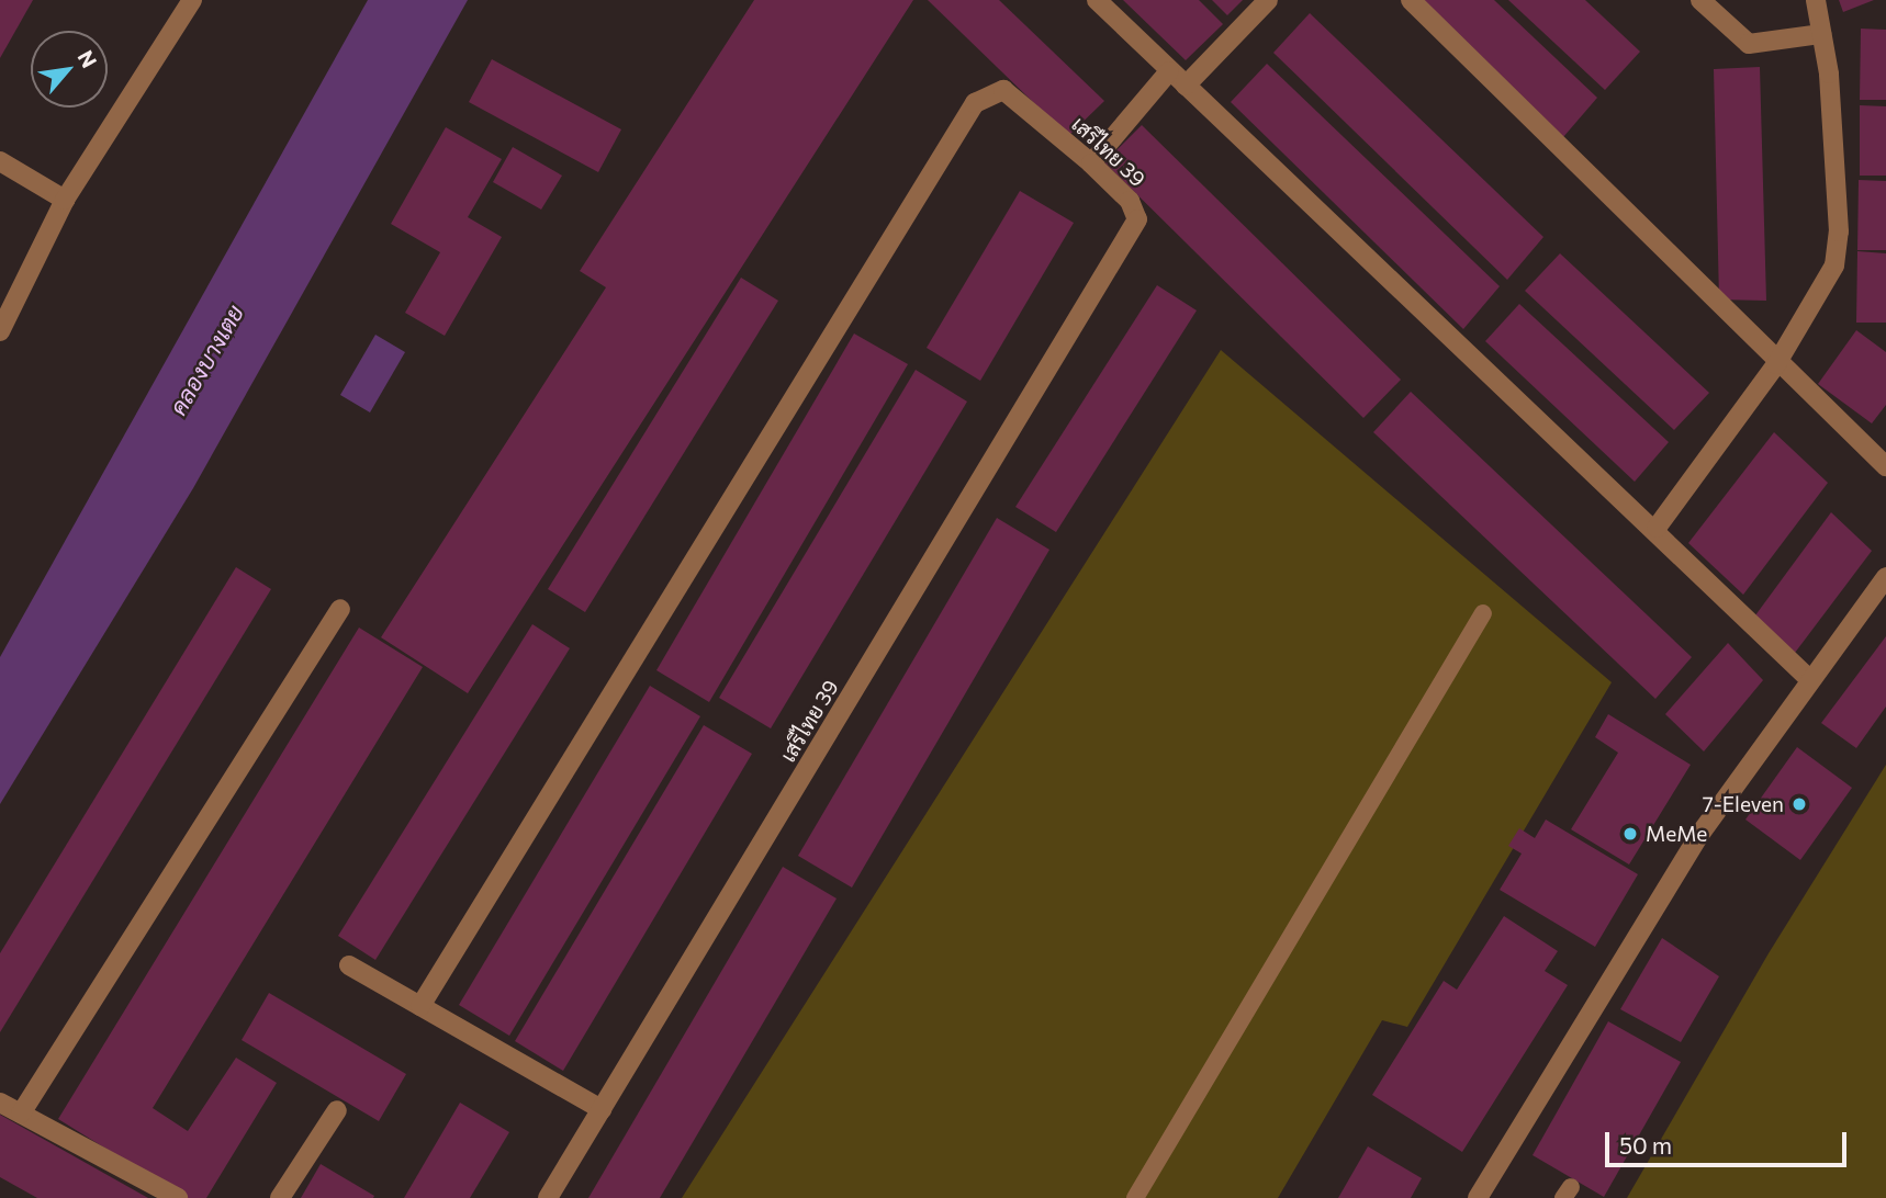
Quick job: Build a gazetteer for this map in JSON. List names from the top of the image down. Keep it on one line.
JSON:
{"streets":{"street":["เสรีไทย 39"]},"water":["คลองบางเตย"],"places":["7-Eleven","MeMe"],"scale_bar":"50 m","north":"top right"}
